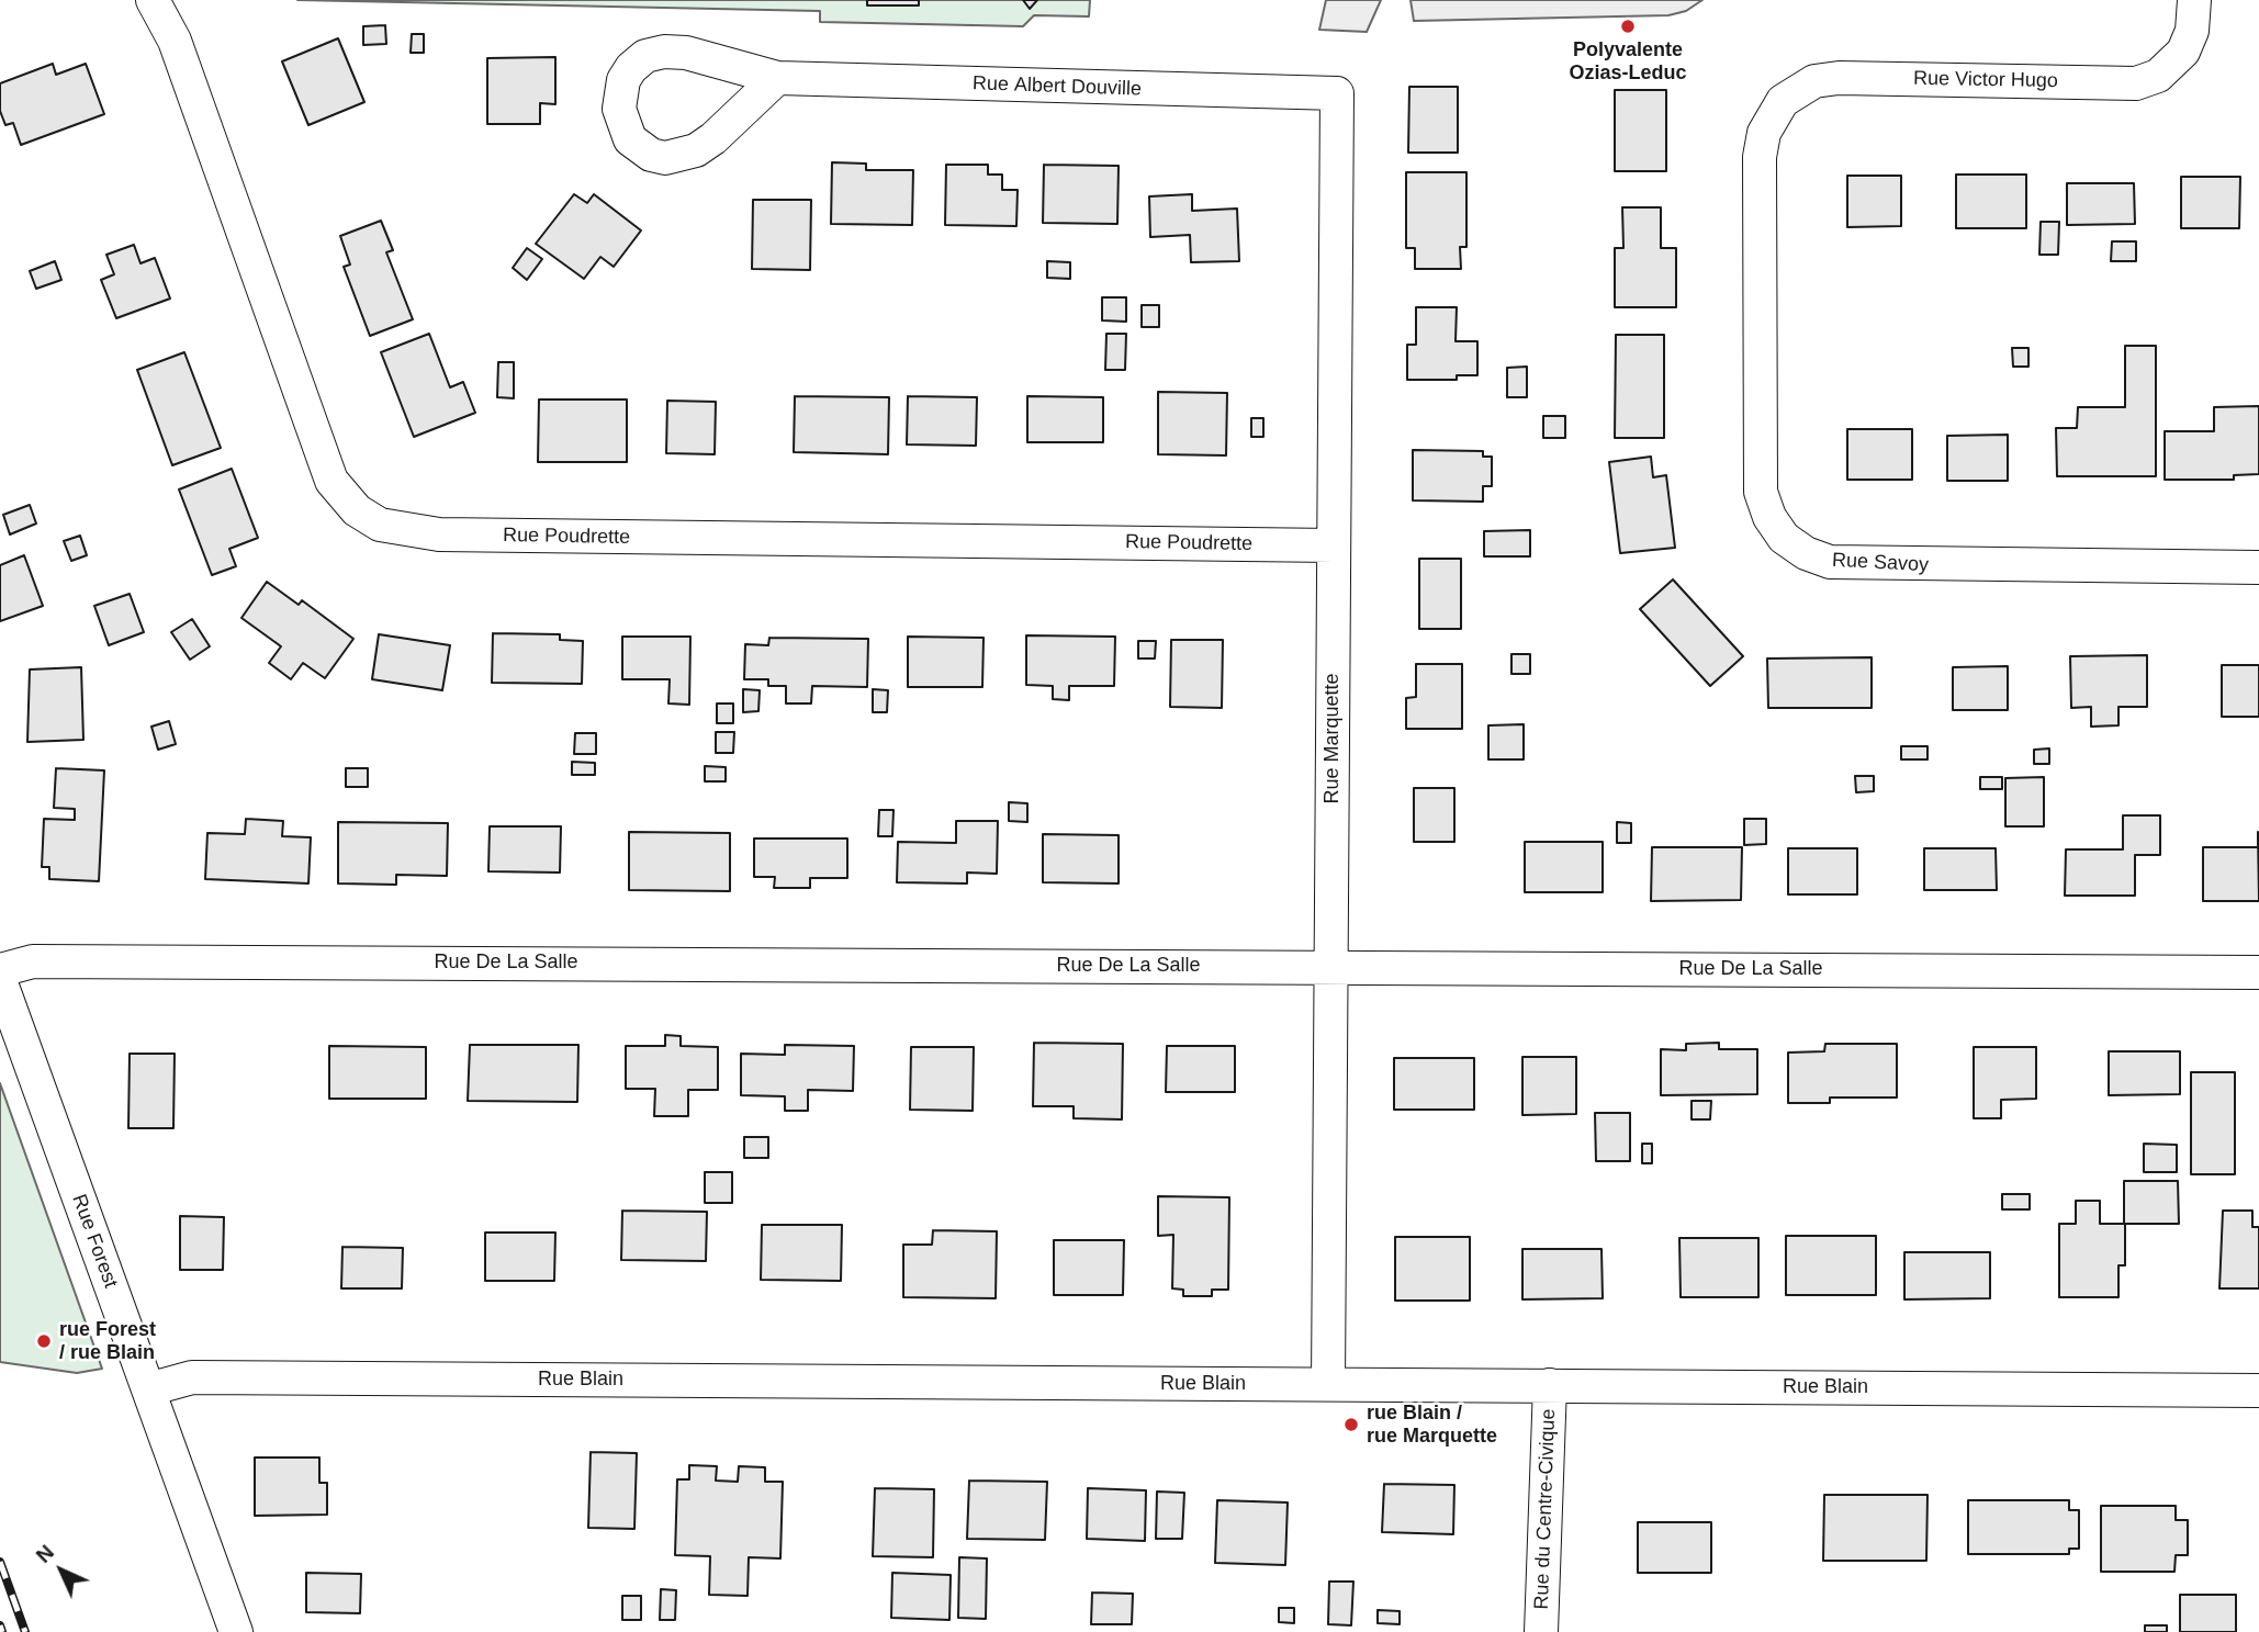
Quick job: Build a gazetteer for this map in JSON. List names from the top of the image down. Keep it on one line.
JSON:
{"streets":{"street":["Rue Victor Hugo","Rue Albert Douville","Rue Poudrette","Rue Savoy","Rue Marquette","Rue De La Salle","Rue Forest","Rue Blain","Rue du Centre-Civique"]},"crossings":[["Rue Victor Hugo","Rue Savoy"],["Rue Albert Douville","Rue Marquette"],["Rue Poudrette","Rue Marquette"],["Rue Marquette","Rue De La Salle"],["Rue Marquette","Rue Blain"],["Rue Forest","Rue Blain"],["Rue Blain","Rue du Centre-Civique"]],"places":["Polyvalente Ozias-Leduc","rue Forest / rue Blain","rue Blain / rue Marquette"],"north":"top left"}
